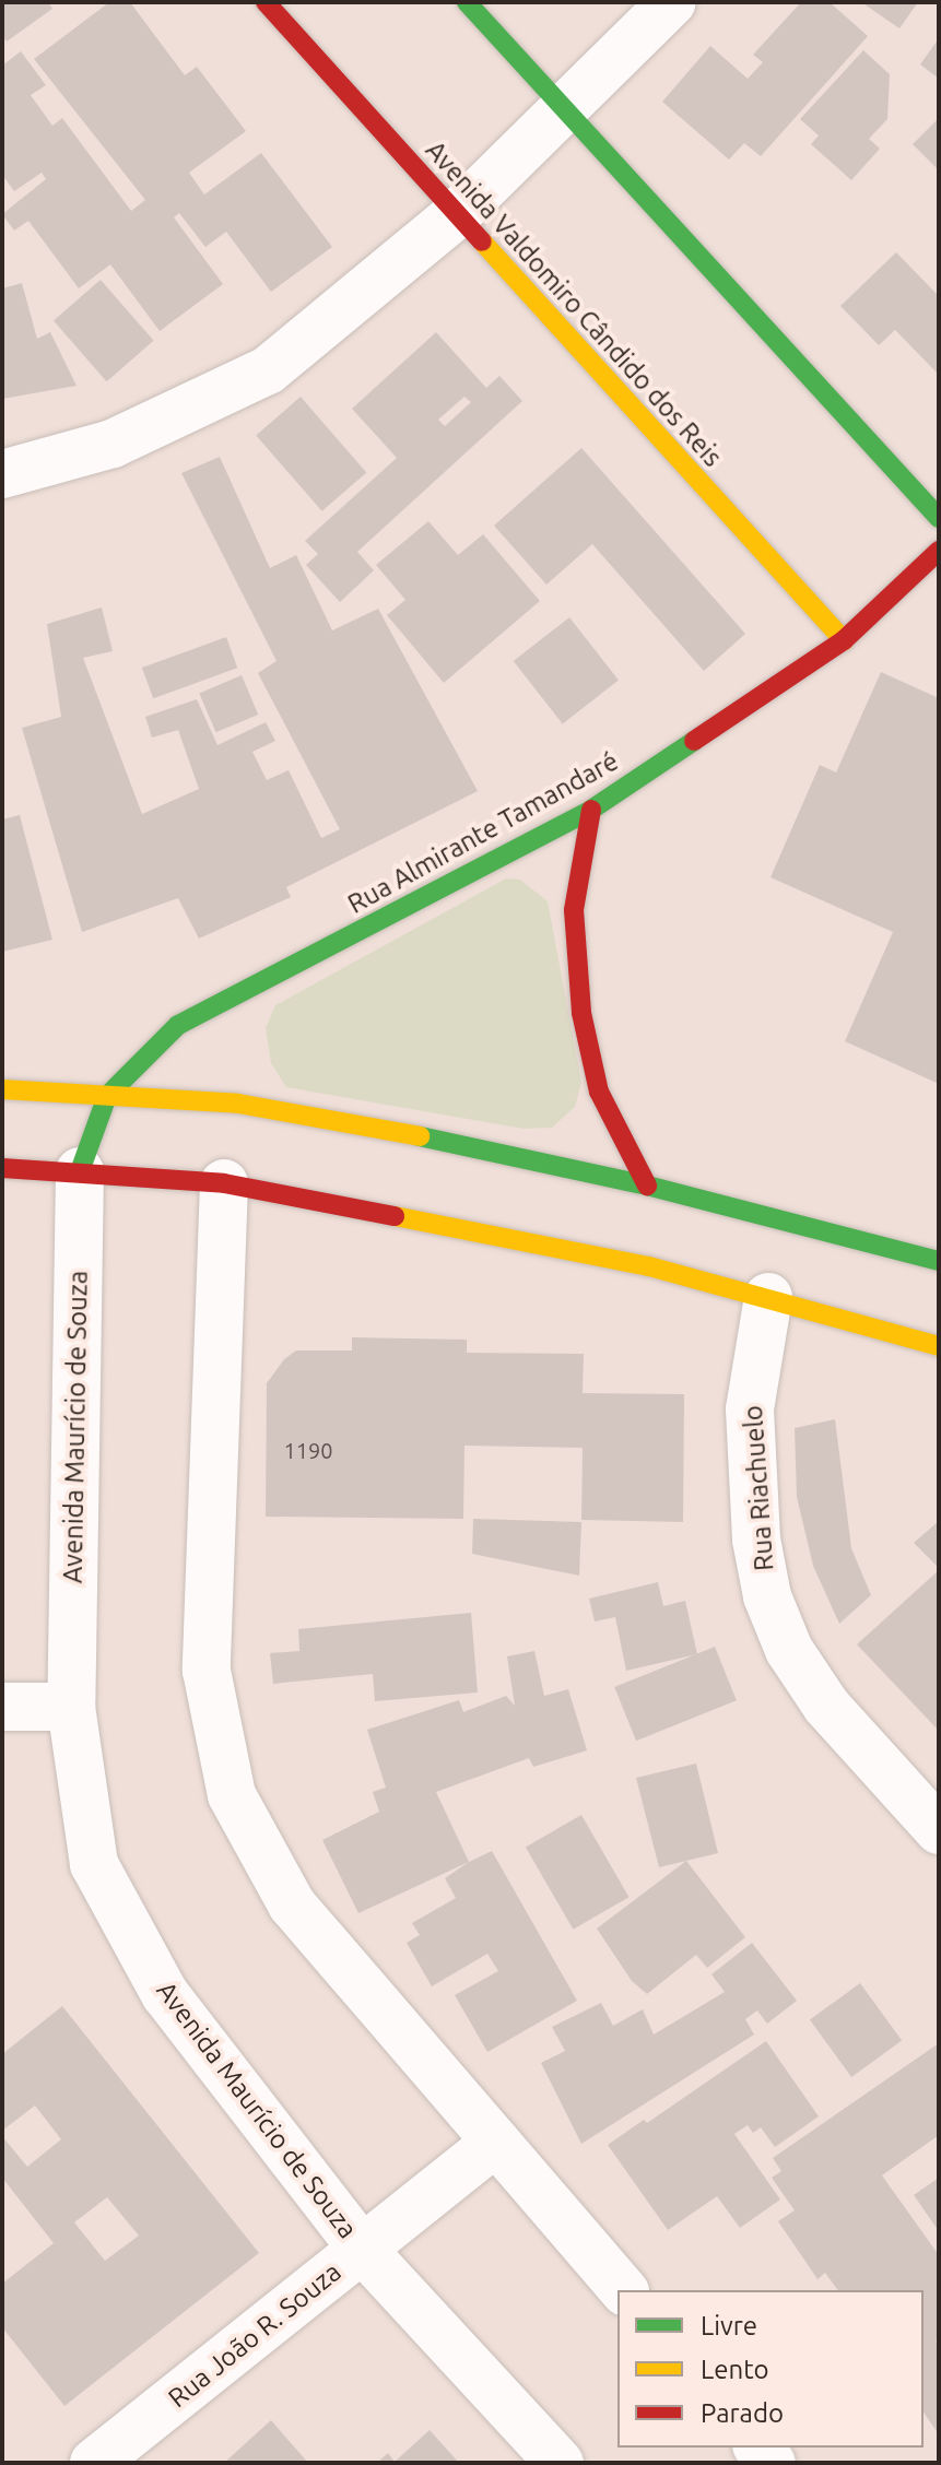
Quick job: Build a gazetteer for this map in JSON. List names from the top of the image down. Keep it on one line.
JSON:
{"streets":{"street":["Avenida Valdomiro Cândido dos Reis","Rua Almirante Tamandaré","Avenida Maurício de Souza","Rua Riachuelo","Rua João R. Souza"]},"crossings":[["Avenida Valdomiro Cândido dos Reis","Rua Almirante Tamandaré"],["Rua Almirante Tamandaré","Avenida Maurício de Souza"],["Avenida Maurício de Souza","Rua João R. Souza"]],"house_numbers":["1190"],"legend":["Livre","Lento","Parado"]}
